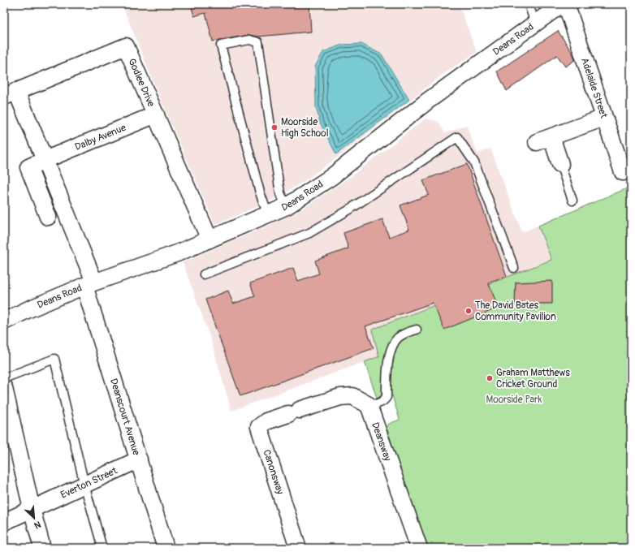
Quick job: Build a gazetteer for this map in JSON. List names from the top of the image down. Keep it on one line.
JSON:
{"streets":{"street":["Deans Road","Godlee Drive","Adelaide Street","Dalby Avenue","Deanscourt Avenue","Deansway","Canonsway","Everton Street"]},"crossings":[["Deans Road","Godlee Drive"],["Deans Road","Adelaide Street"],["Deans Road","Deanscourt Avenue"],["Godlee Drive","Dalby Avenue"],["Godlee Drive","Deanscourt Avenue"],["Dalby Avenue","Deanscourt Avenue"],["Deanscourt Avenue","Everton Street"],["Deansway","Canonsway"]],"parks":["Moorside Park"],"places":["Moorside High School","The David Bates Community Pavilion","Graham Matthews Cricket Ground"],"north":"bottom right"}
